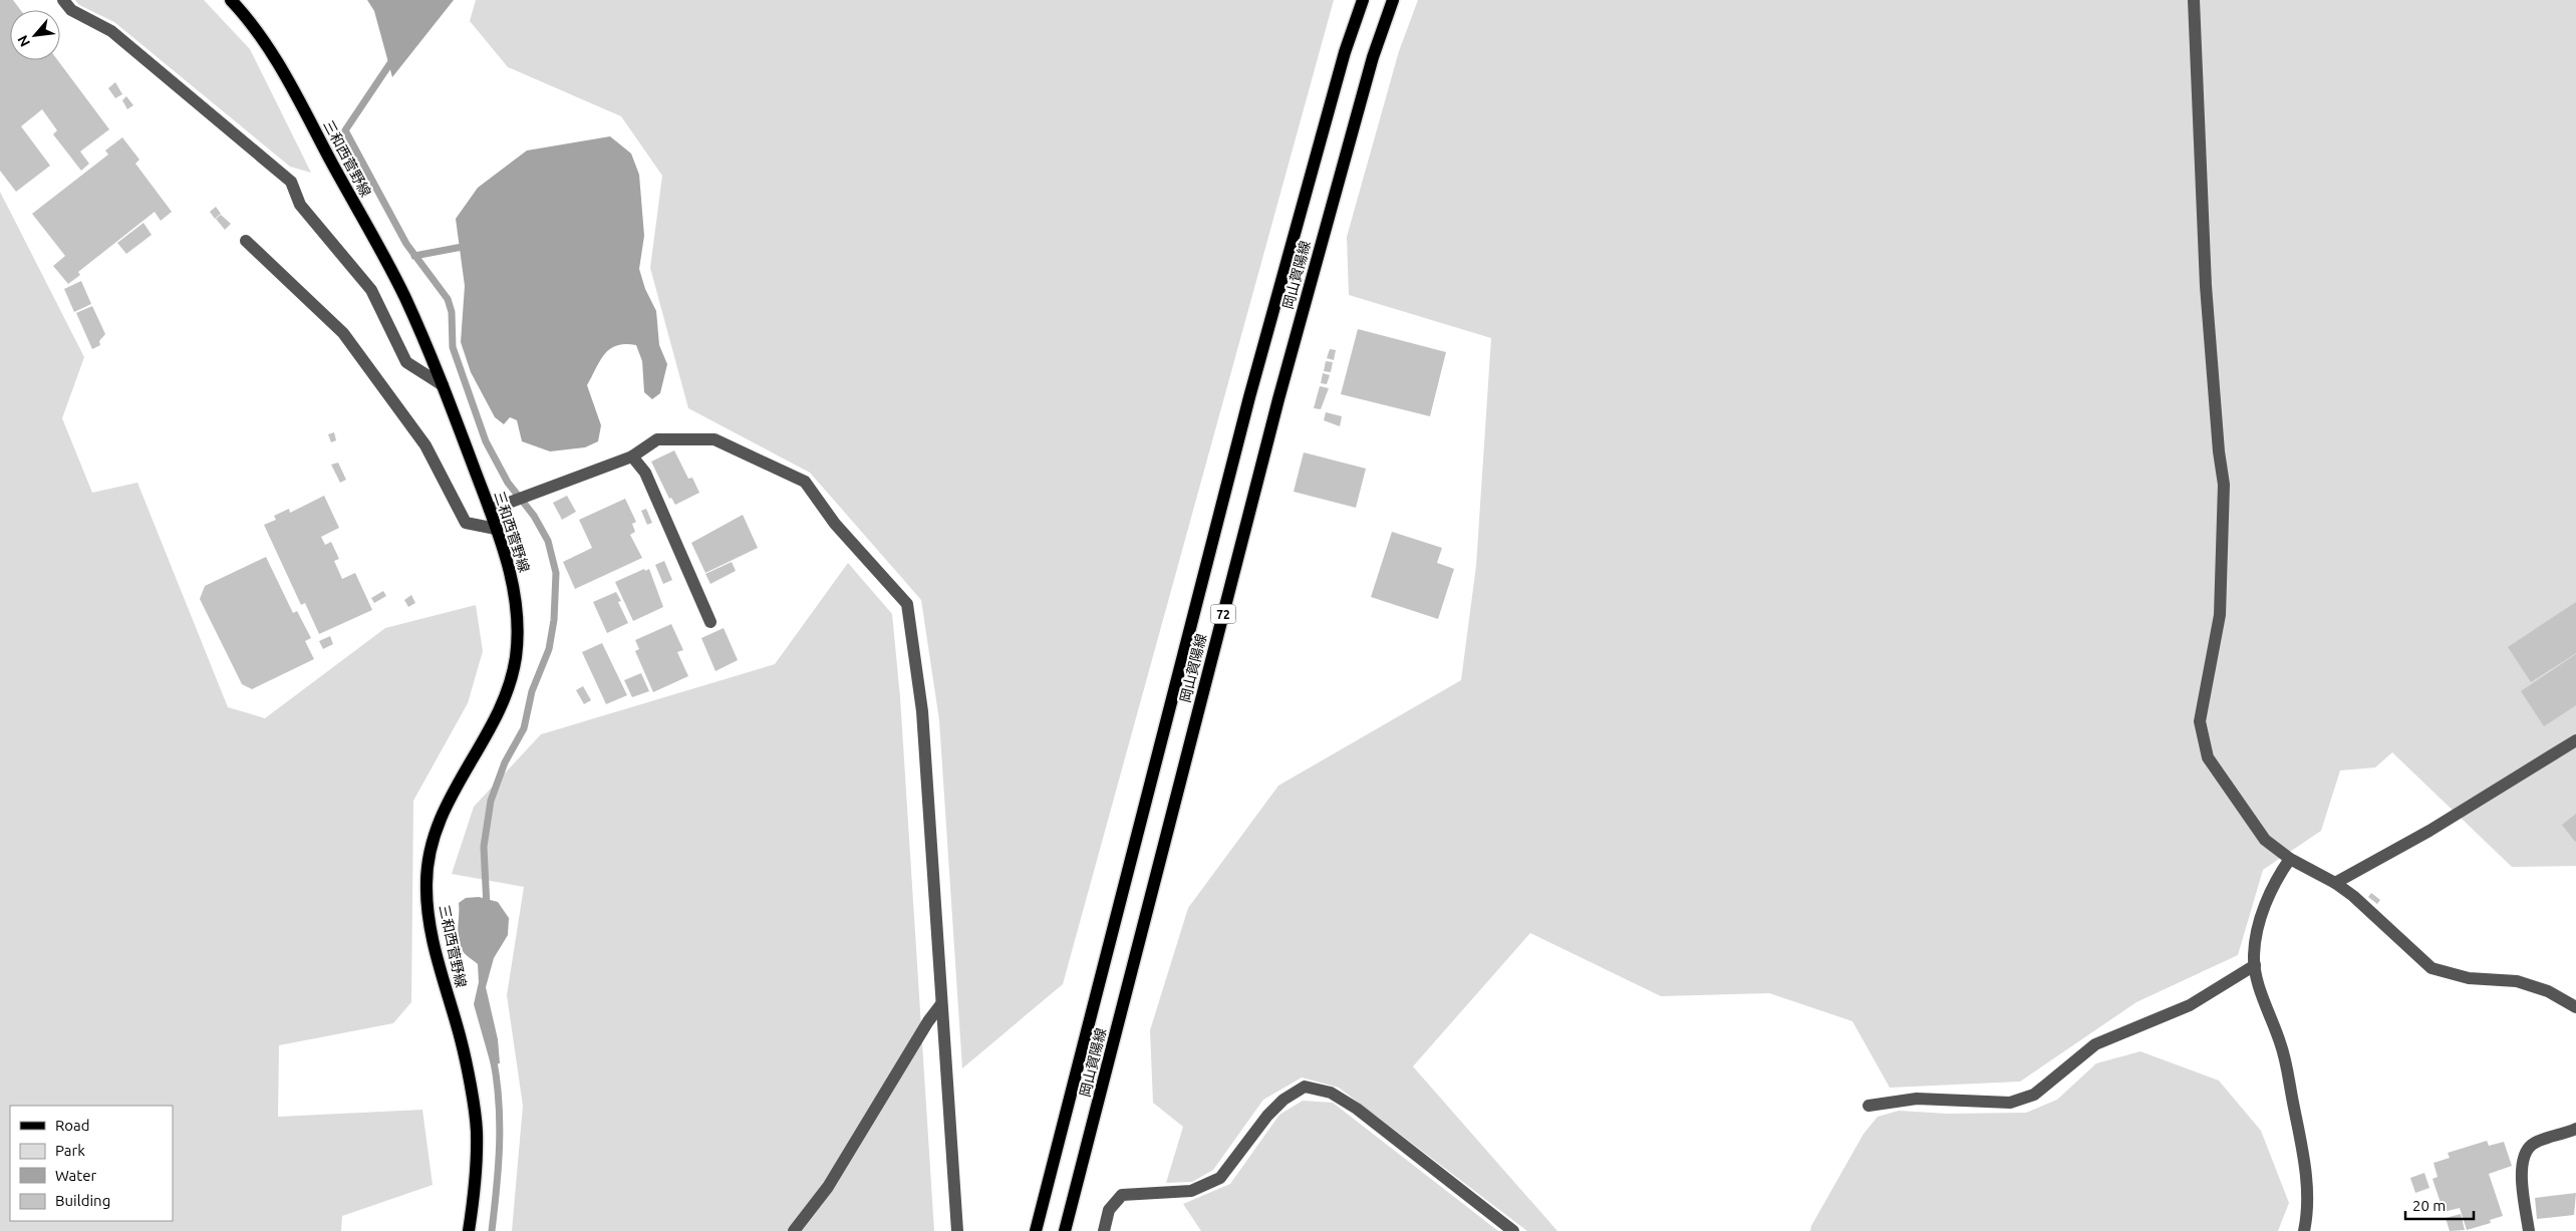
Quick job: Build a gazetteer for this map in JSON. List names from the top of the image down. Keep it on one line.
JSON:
{"streets":{"main road":["三和西菅野線","岡山賀陽線","72"]},"legend":["Road","Park","Water","Building"],"scale_bar":"20 m","north":"bottom left"}
